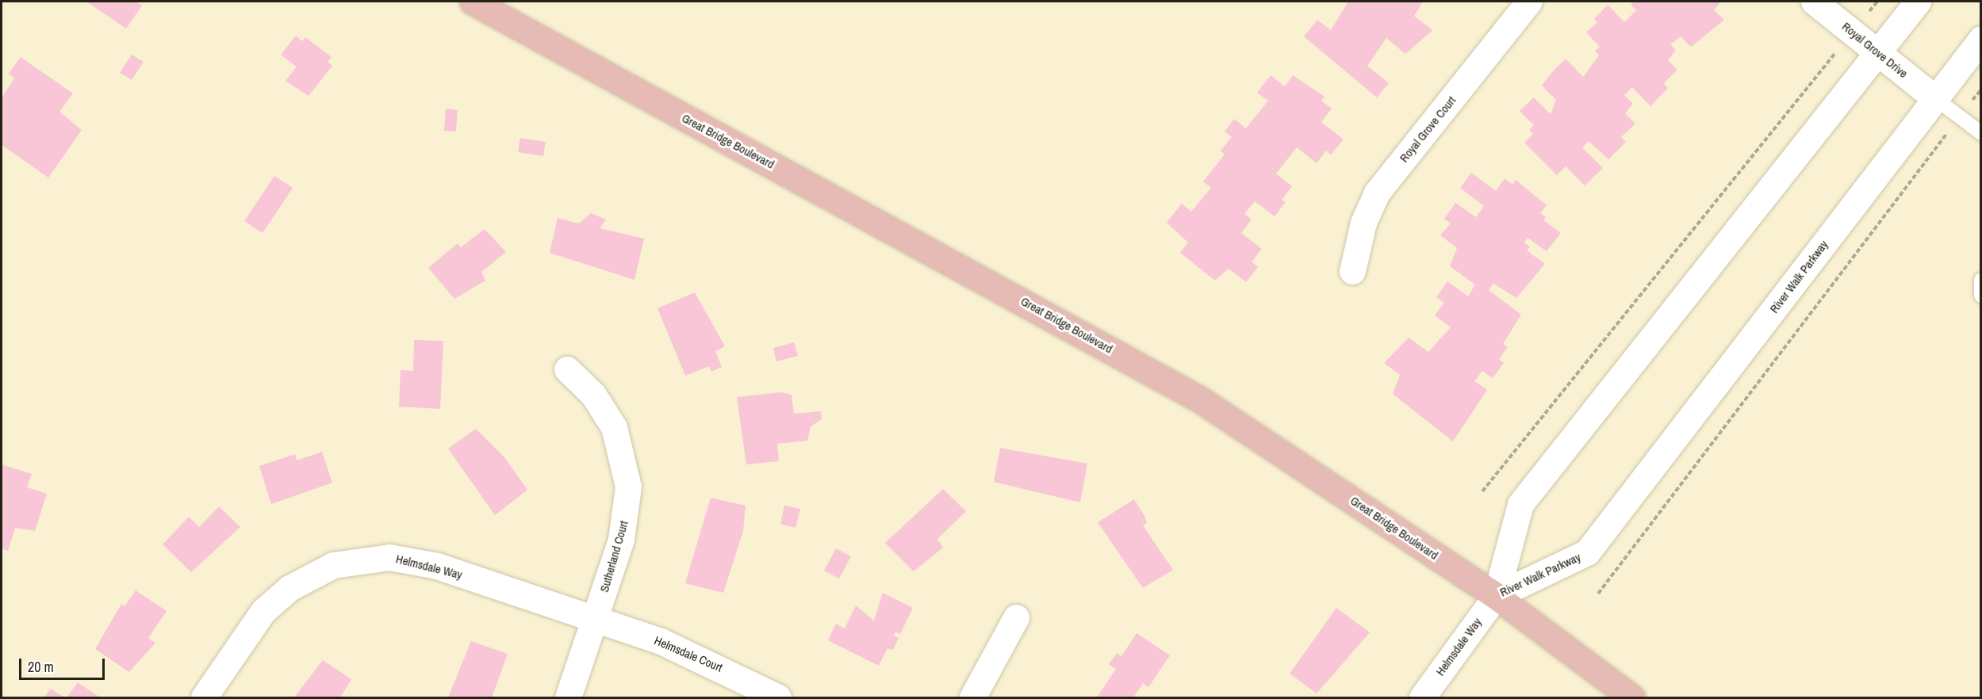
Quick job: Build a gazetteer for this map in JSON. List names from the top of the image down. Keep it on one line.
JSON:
{"streets":{"main road":["Great Bridge Boulevard"],"street":["Royal Grove Drive","Royal Grove Court","River Walk Parkway","Sutherland Court","Helmsdale Way","Helmsdale Court"]},"crossings":[["Royal Grove Drive","River Walk Parkway"],["Great Bridge Boulevard","River Walk Parkway"],["Great Bridge Boulevard","Helmsdale Way"],["River Walk Parkway","Helmsdale Way"],["Sutherland Court","Helmsdale Way"],["Sutherland Court","Helmsdale Court"],["Helmsdale Way","Helmsdale Court"]],"scale_bar":"20 m"}
